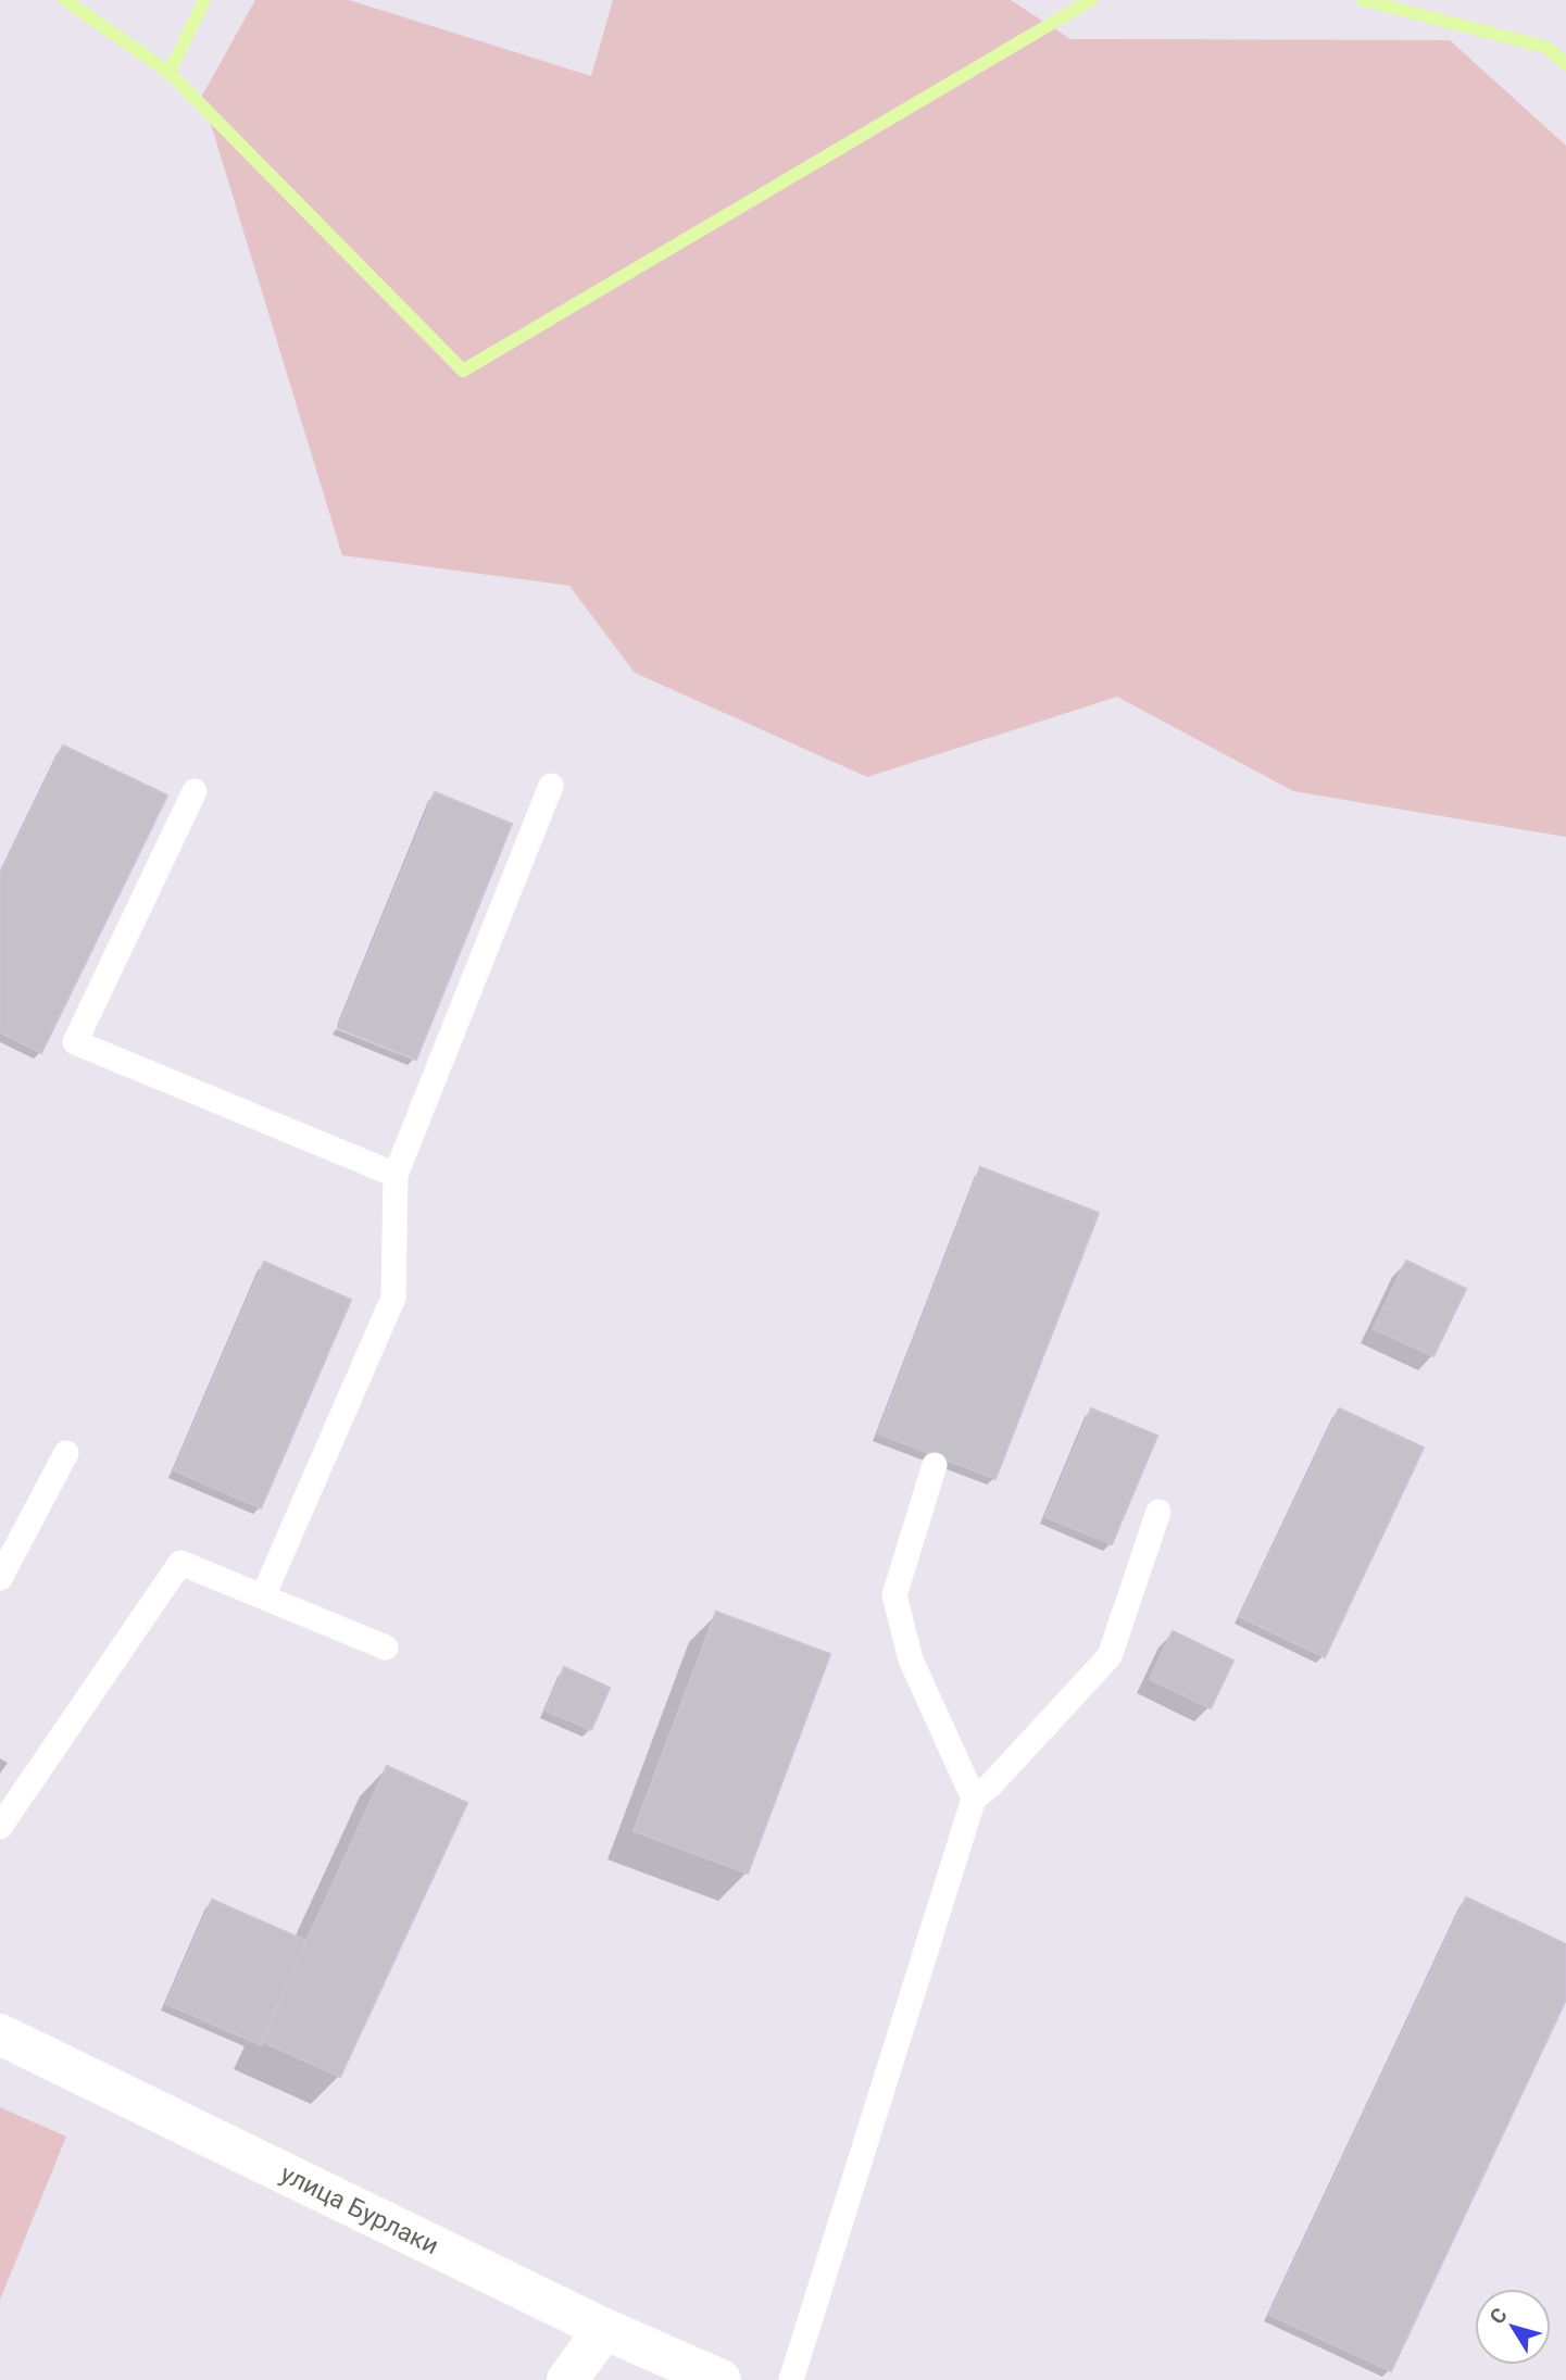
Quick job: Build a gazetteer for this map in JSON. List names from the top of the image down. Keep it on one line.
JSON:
{"streets":{"street":["улица Бурлаки"]},"north":"top left"}
